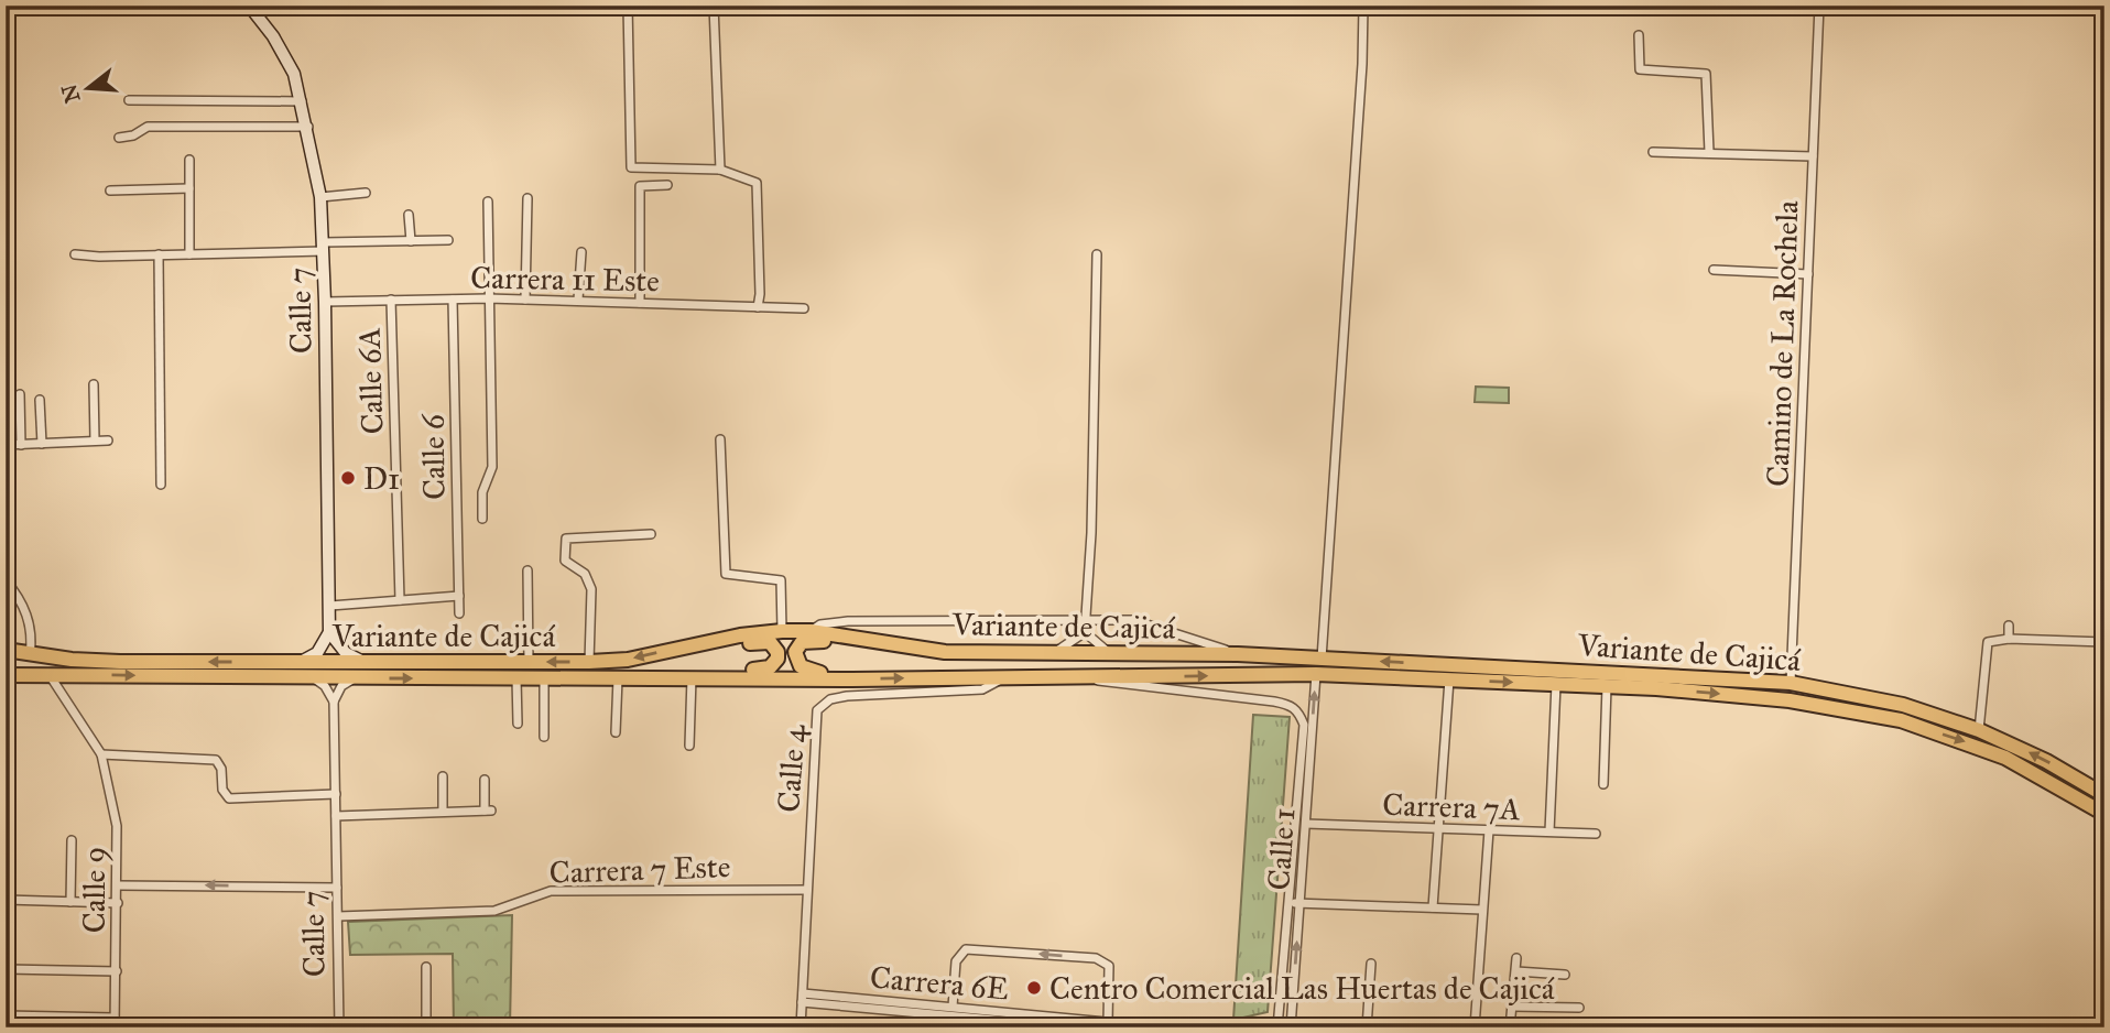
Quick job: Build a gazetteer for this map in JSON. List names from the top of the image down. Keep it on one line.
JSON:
{"streets":{"highway":["Variante de Cajicá"],"street":["Carrera 11 Este","Calle 7","Camino de La Rochela","Calle 6A","Calle 6","Calle 4","Carrera 7A","Calle 1","Carrera 7 Este","Calle 9","Carrera 6E"]},"crossings":[["Carrera 11 Este","Calle 7"],["Carrera 11 Este","Calle 6A"],["Carrera 11 Este","Calle 6"],["Calle 7","Carrera 7 Este"],["Camino de La Rochela","Variante de Cajicá"],["Variante de Cajicá","Calle 4"],["Variante de Cajicá","Calle 1"],["Calle 4","Carrera 7 Este"],["Calle 4","Carrera 6E"],["Carrera 7A","Calle 1"]],"places":["D1","Centro Comercial Las Huertas de Cajicá"],"north":"left"}
